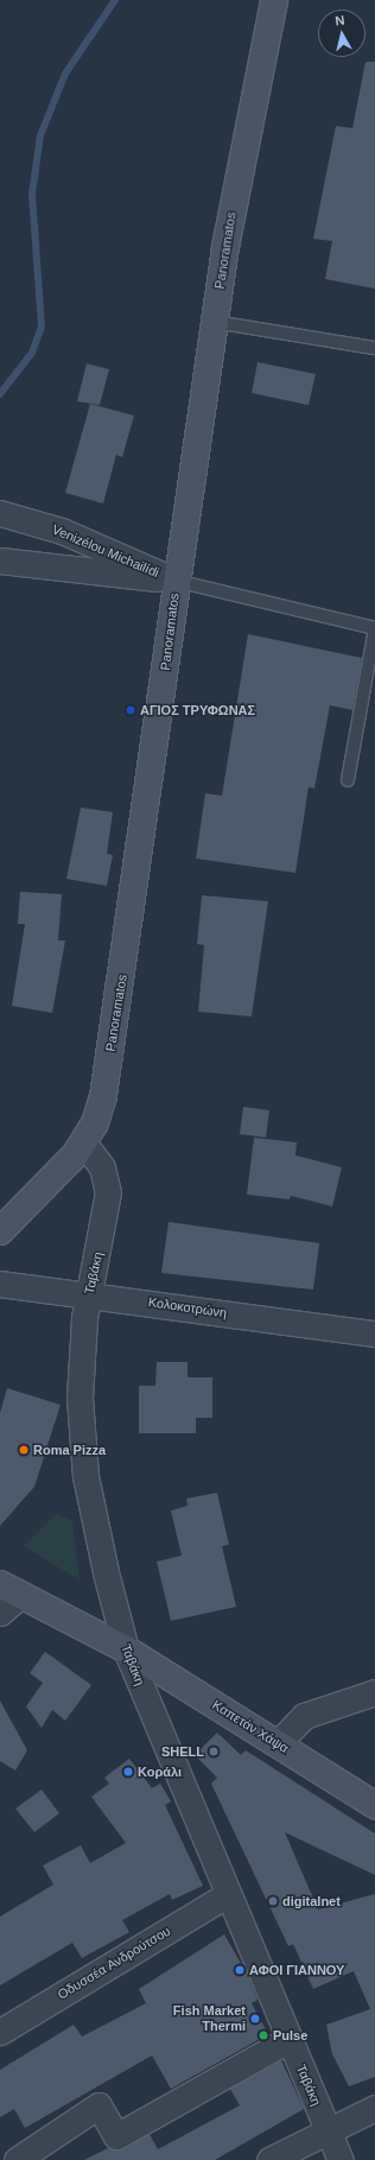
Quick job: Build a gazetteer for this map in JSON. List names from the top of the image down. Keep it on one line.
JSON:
{"streets":{"main road":["Panoramatos","Καπετάν Χάψα"],"street":["Venizélou Michailídi","Ταβάκη","Κολοκοτρώνη","Οδυσσέα Ανδρούτσου"]},"crossings":[["Panoramatos","Venizélou Michailídi"],["Panoramatos","Ταβάκη"],["Ταβάκη","Κολοκοτρώνη"],["Ταβάκη","Καπετάν Χάψα"],["Ταβάκη","Οδυσσέα Ανδρούτσου"]],"places":["ΑΓΙΟΣ ΤΡΥΦΩΝΑΣ","Roma Pizza","SHELL","Κοράλι","digitalnet","ΑΦΟΙ ΓΙΑΝΝΟΥ","Fish Market Thermi","Pulse"],"north":"top"}
